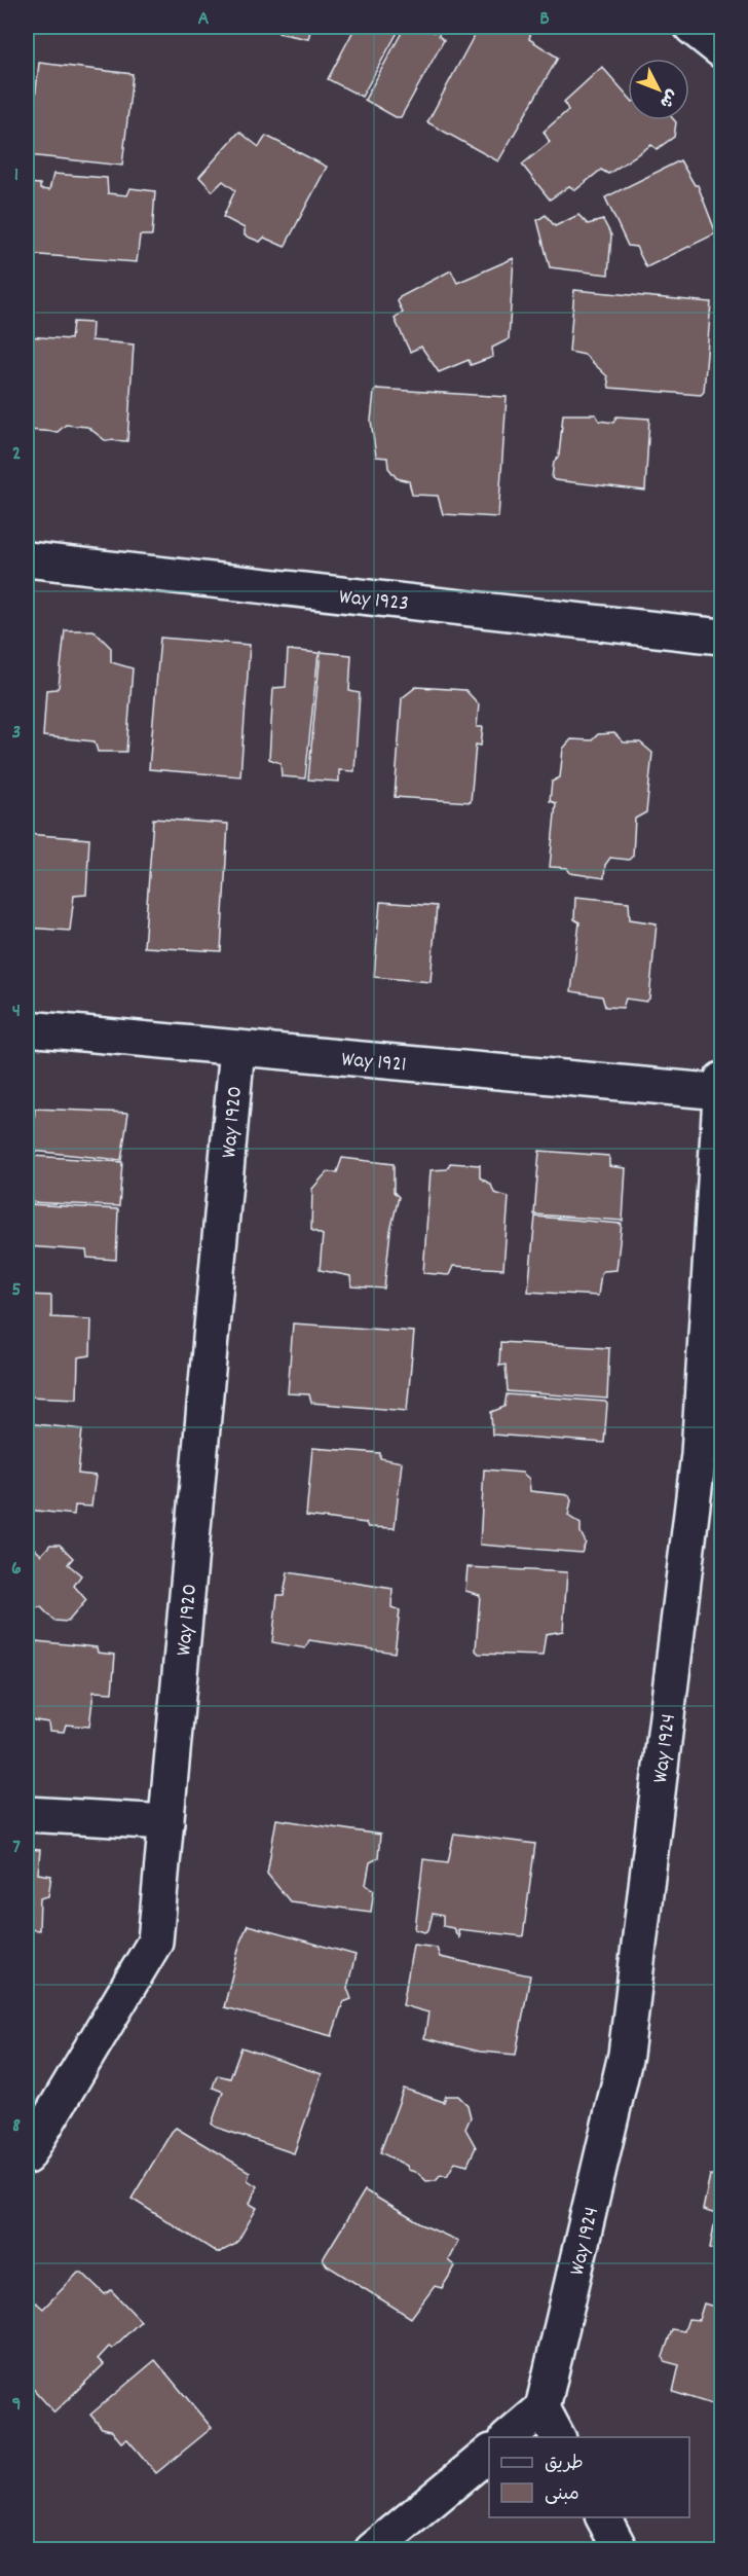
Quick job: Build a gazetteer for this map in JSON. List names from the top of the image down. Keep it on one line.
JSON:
{"streets":{"street":["Way 1923","Way 1921","Way 1920","Way 1924"]},"crossings":[["Way 1921","Way 1920"],["Way 1921","Way 1924"]],"legend":["طريق","مبنى"],"north":"bottom right","grid":{"columns":["A","B"],"rows":["1","2","3","4","5","6","7","8","9"]}}
